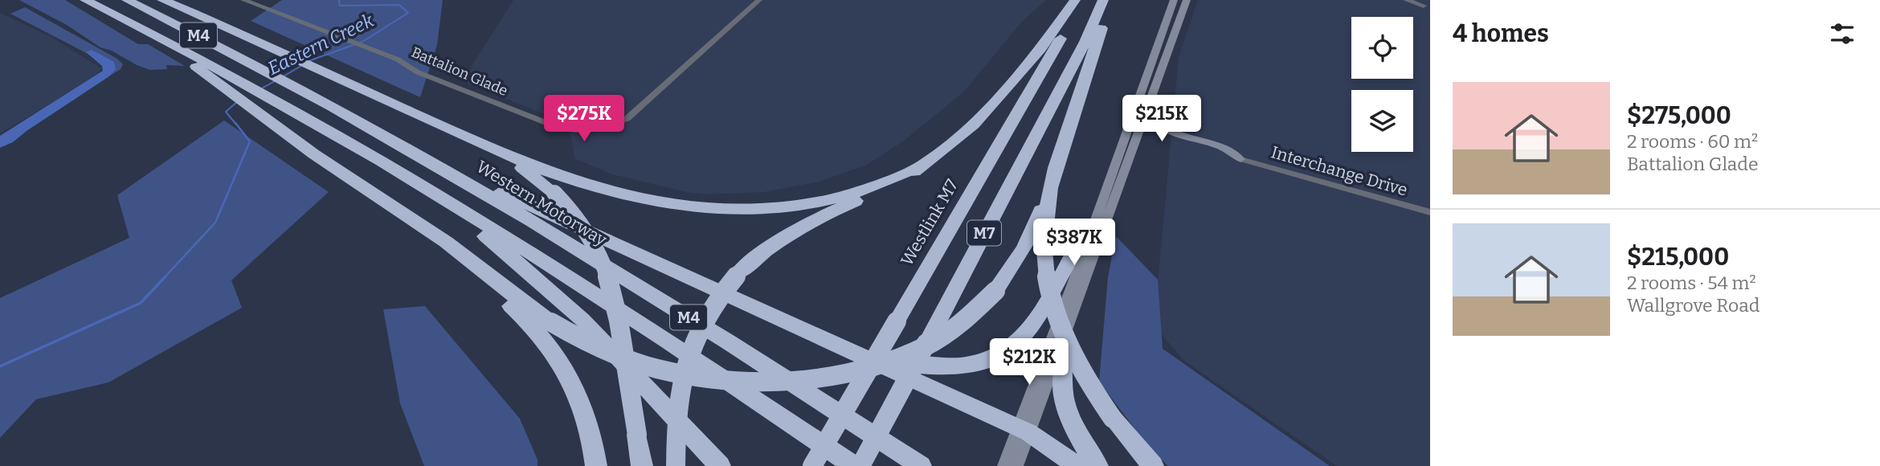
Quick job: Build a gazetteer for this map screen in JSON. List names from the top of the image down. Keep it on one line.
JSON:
{"streets":{"highway":["M4","Western Motorway","Westlink M7","M7"],"street":["Battalion Glade","Interchange Drive"]},"water":["Eastern Creek"],"page":{"heading":"4 homes","list":[{"name":"$275,000","note":"2 rooms · 60 m² · Battalion Glade"},{"name":"$215,000","note":"2 rooms · 54 m² · Wallgrove Road"}],"price":["$275K","$215K","$387K","$212K"]}}
